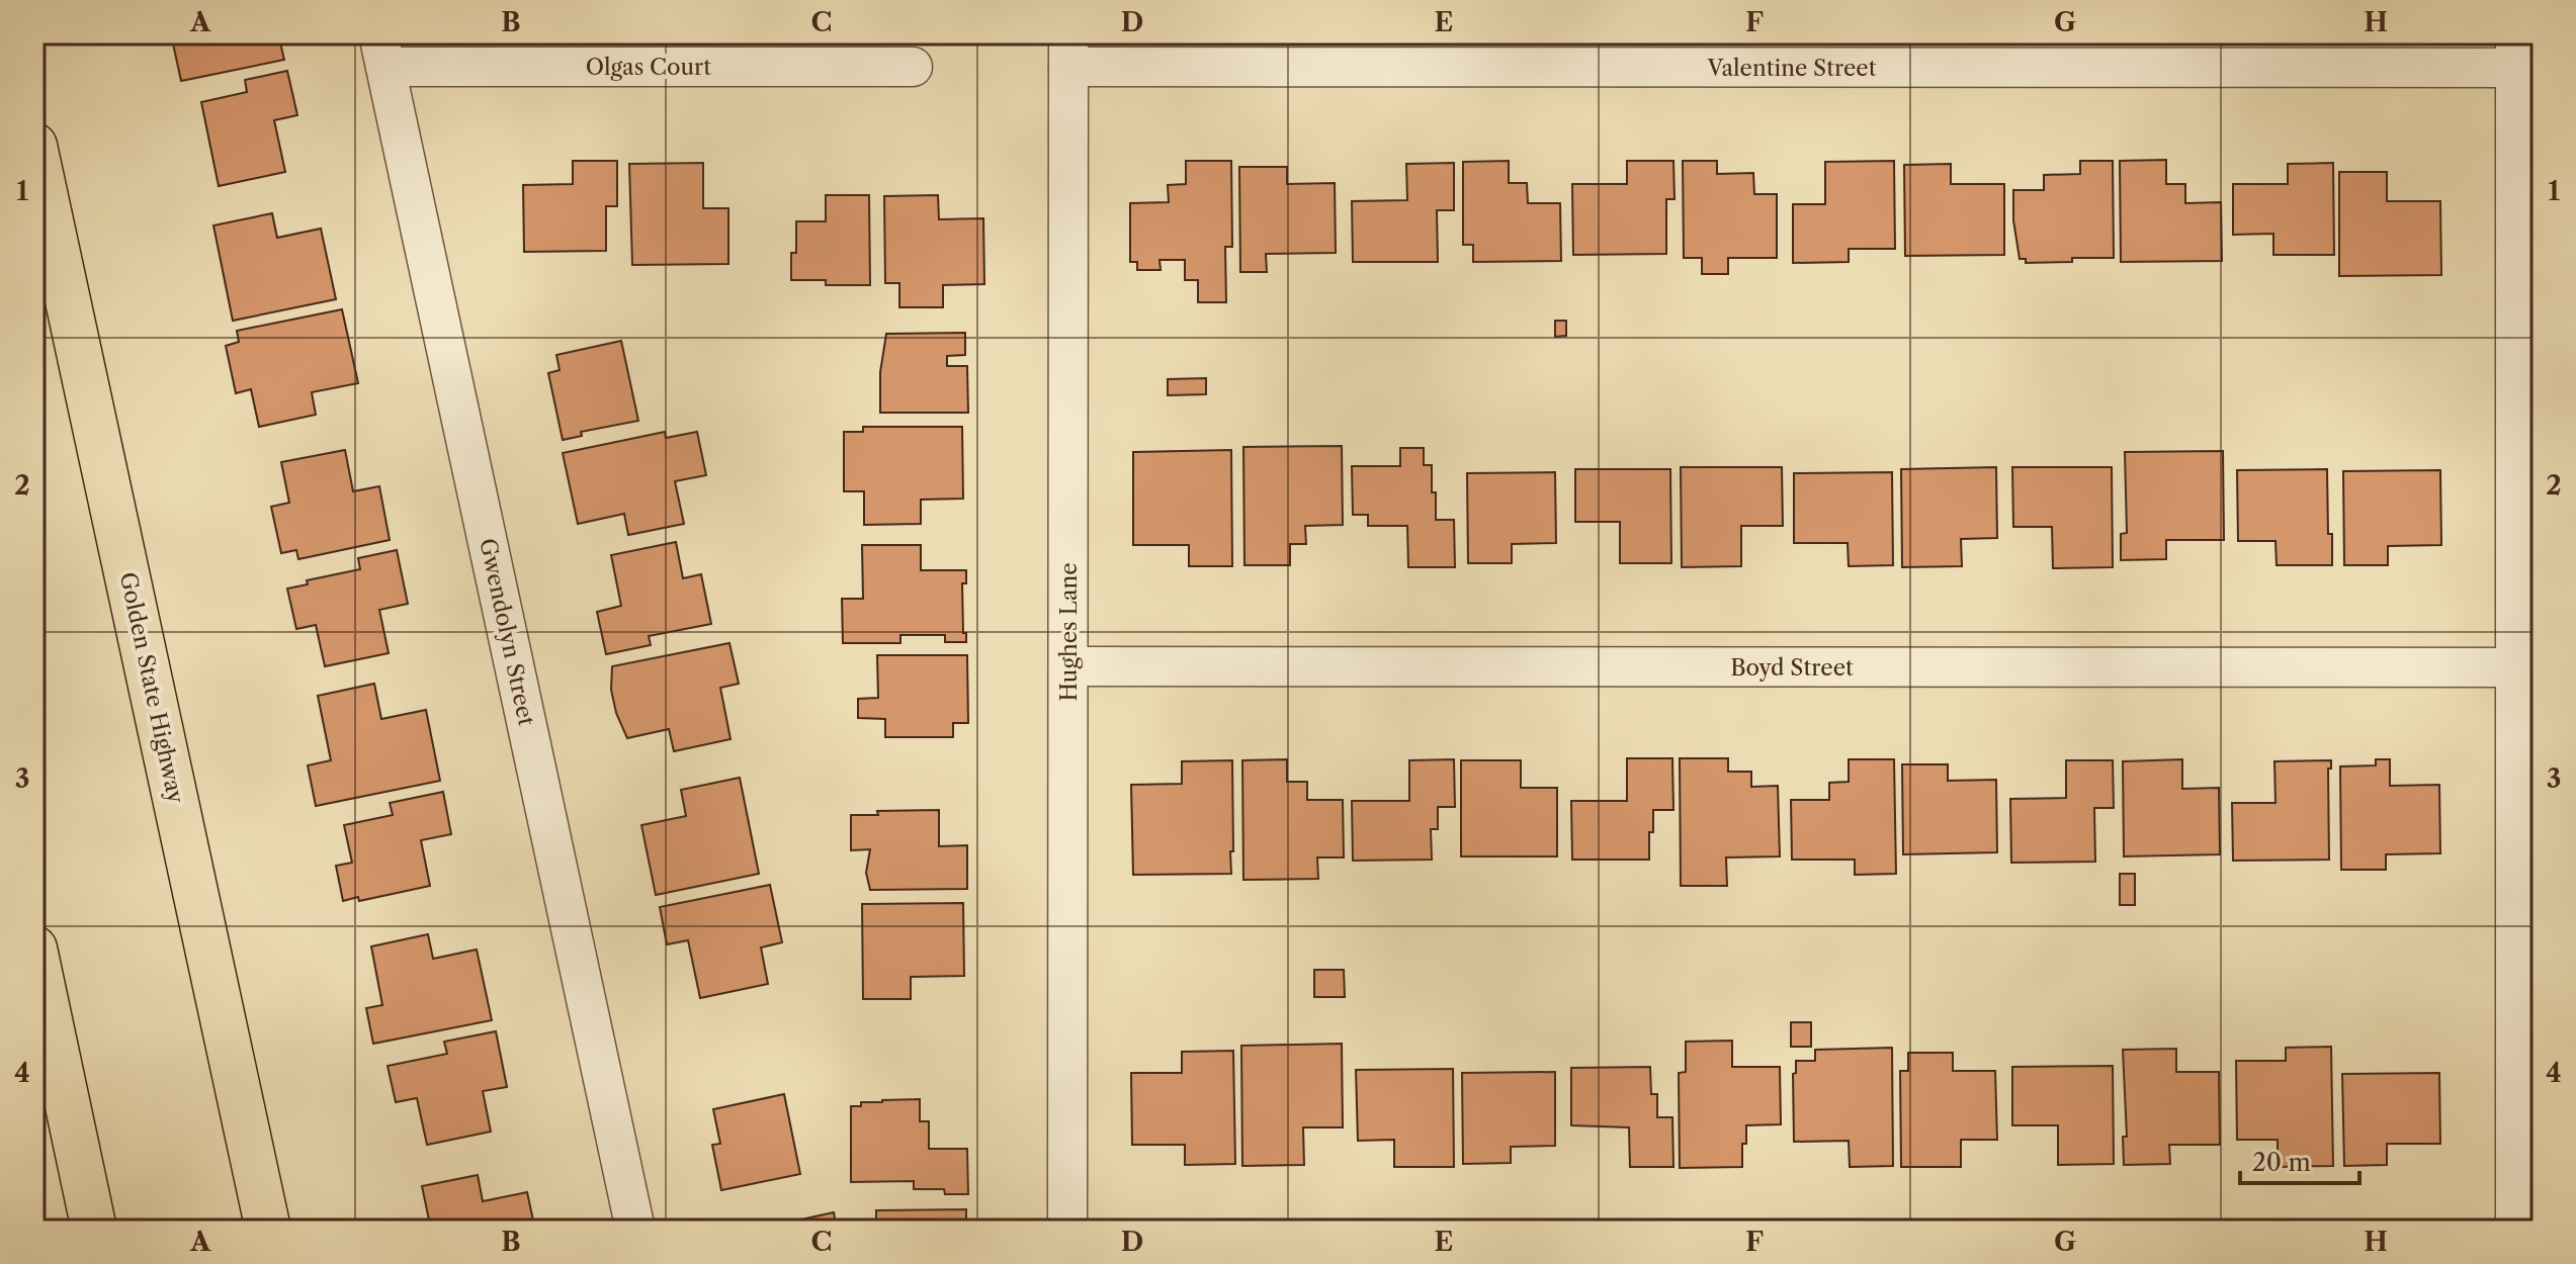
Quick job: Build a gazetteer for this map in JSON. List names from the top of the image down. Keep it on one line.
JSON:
{"streets":{"highway":["Golden State Highway"],"street":["Olgas Court","Valentine Street","Gwendolyn Street","Hughes Lane","Boyd Street"]},"crossings":[["Olgas Court","Gwendolyn Street"],["Valentine Street","Hughes Lane"],["Hughes Lane","Boyd Street"]],"scale_bar":"20 m","grid":{"columns":["A","B","C","D","E","F","G","H"],"rows":["1","2","3","4"]}}
